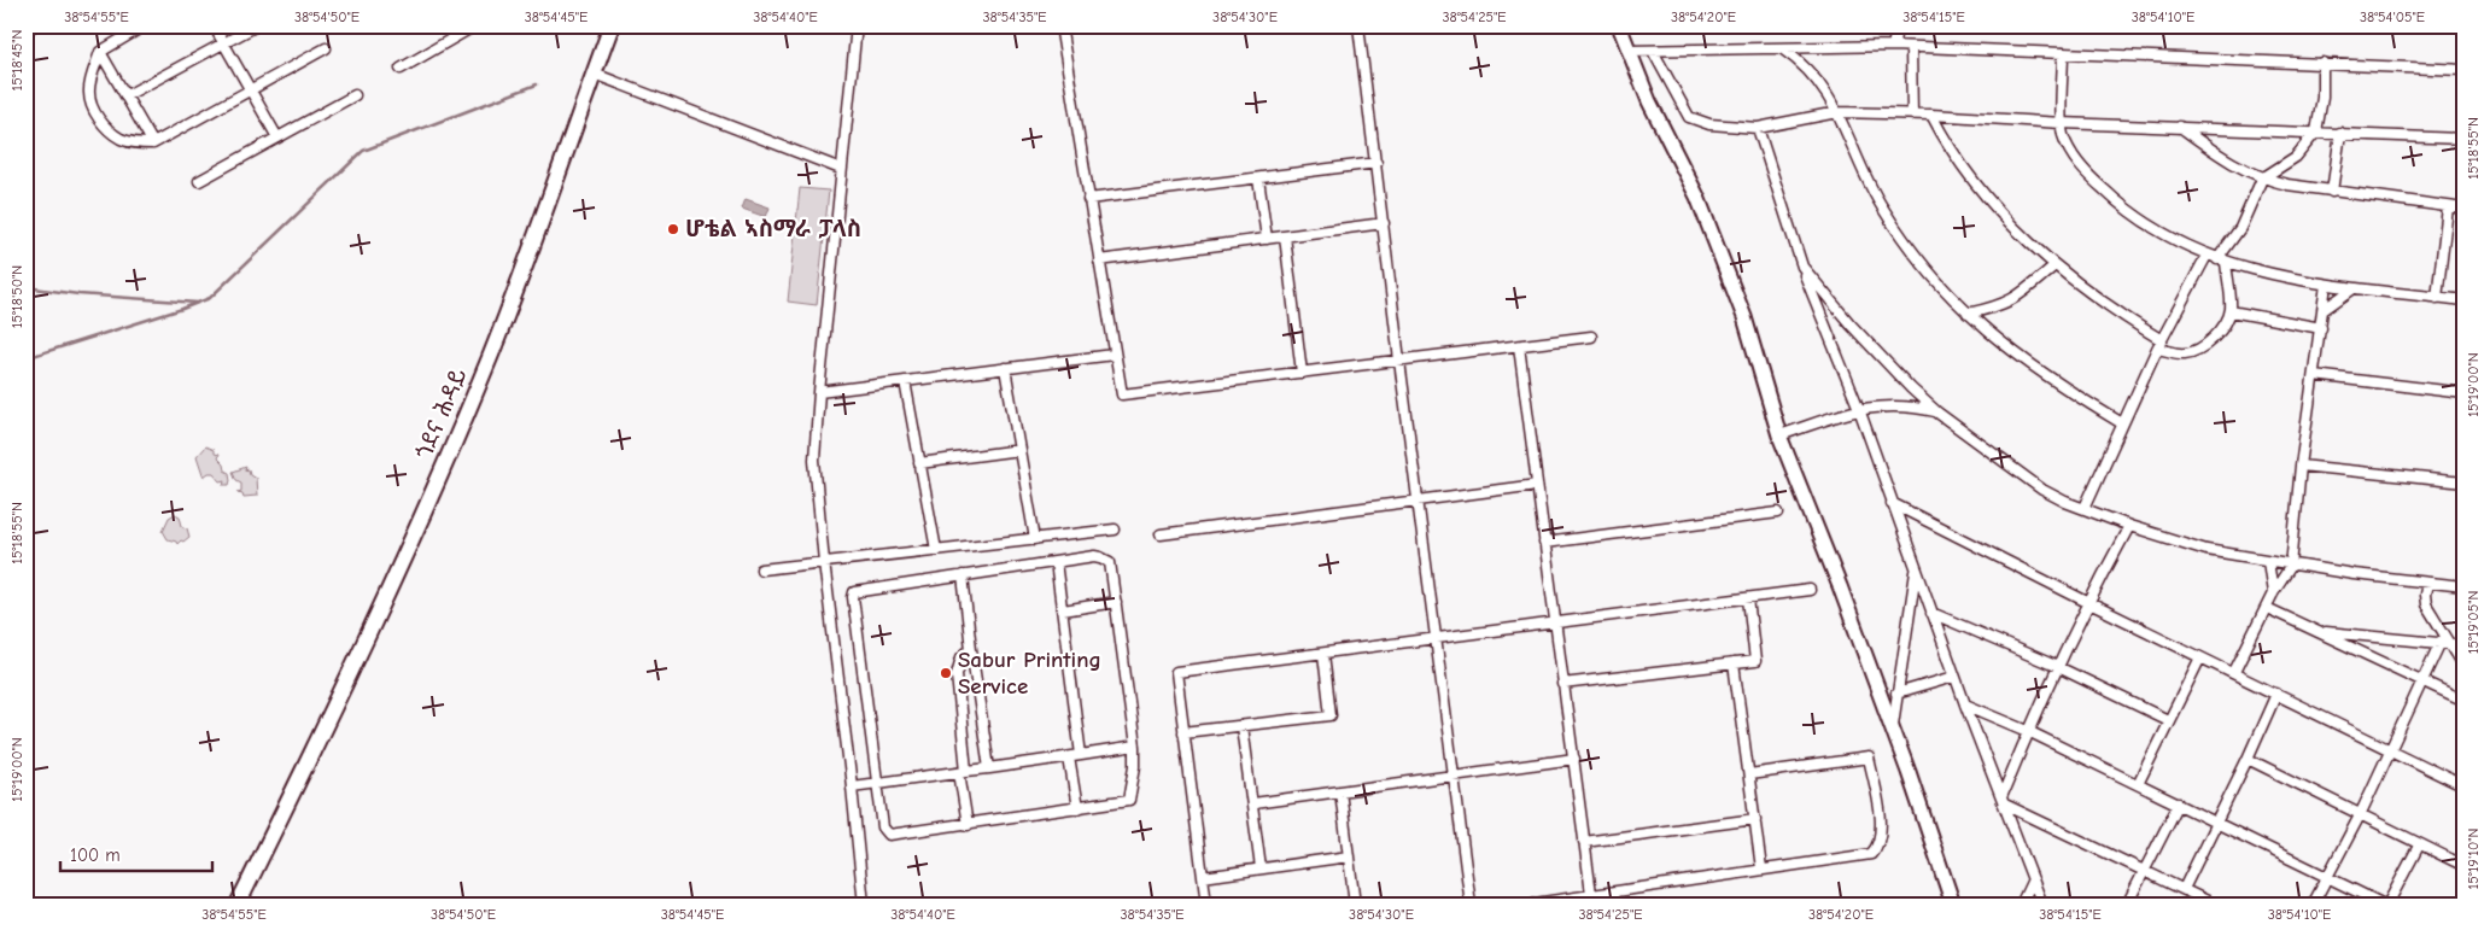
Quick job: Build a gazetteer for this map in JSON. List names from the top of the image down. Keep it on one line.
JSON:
{"streets":{"main road":["ጎደና ሕዳይ"]},"places":["ሆቴል ኣስማራ ፓላስ","Sabur Printing Service"],"scale_bar":"100 m","coordinates":["38°54'55\"E","38°54'50\"E","38°54'45\"E","38°54'40\"E","38°54'35\"E","38°54'30\"E","38°54'25\"E","38°54'20\"E","38°54'15\"E","38°54'10\"E","38°54'05\"E","15°18'45\"N","15°18'55\"N","15°18'50\"N","15°19'00\"N","15°19'05\"N","15°19'10\"N"]}
